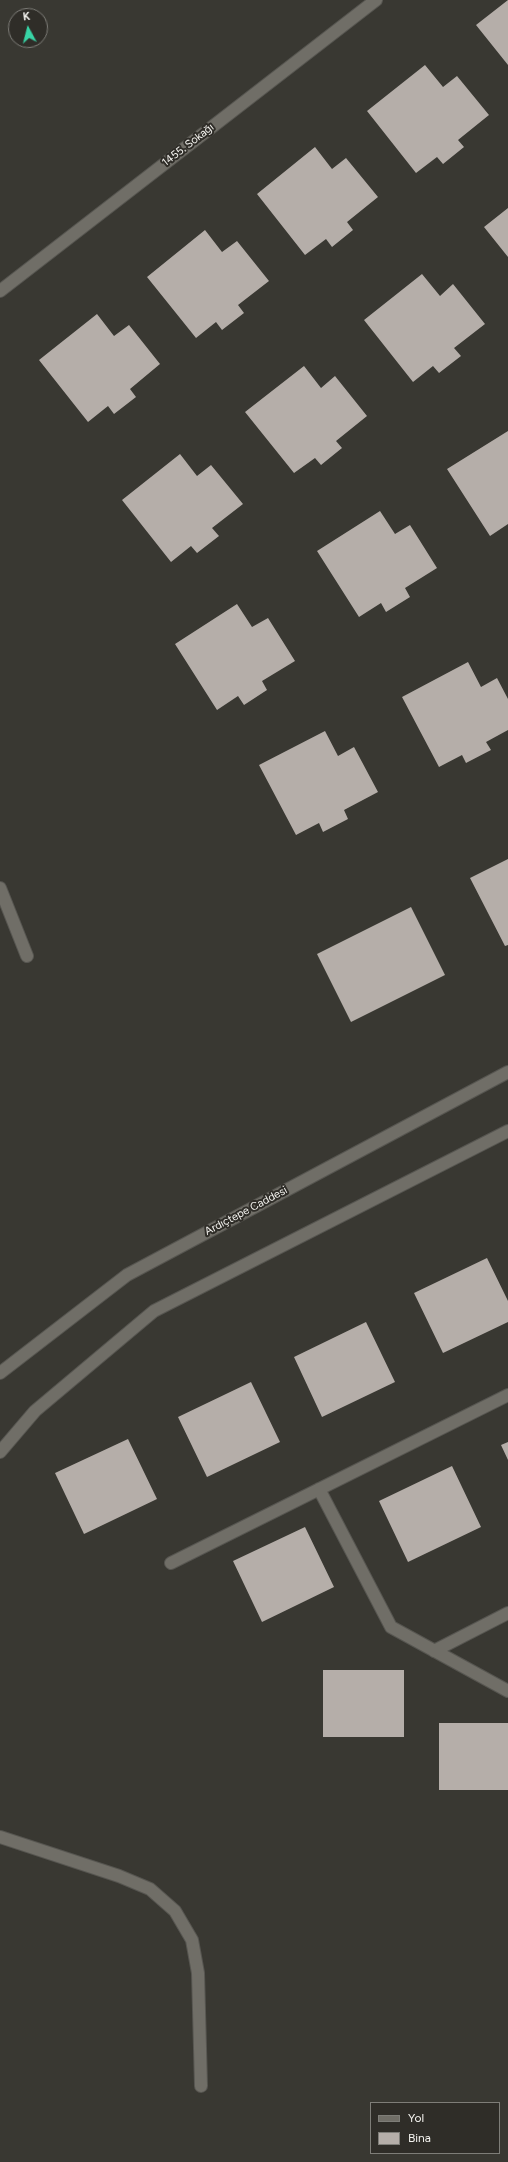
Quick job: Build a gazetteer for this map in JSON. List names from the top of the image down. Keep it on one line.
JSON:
{"streets":{"street":["1455. Sokağı","Ardıçtepe Caddesi"]},"legend":["Yol","Bina"],"north":"top"}
